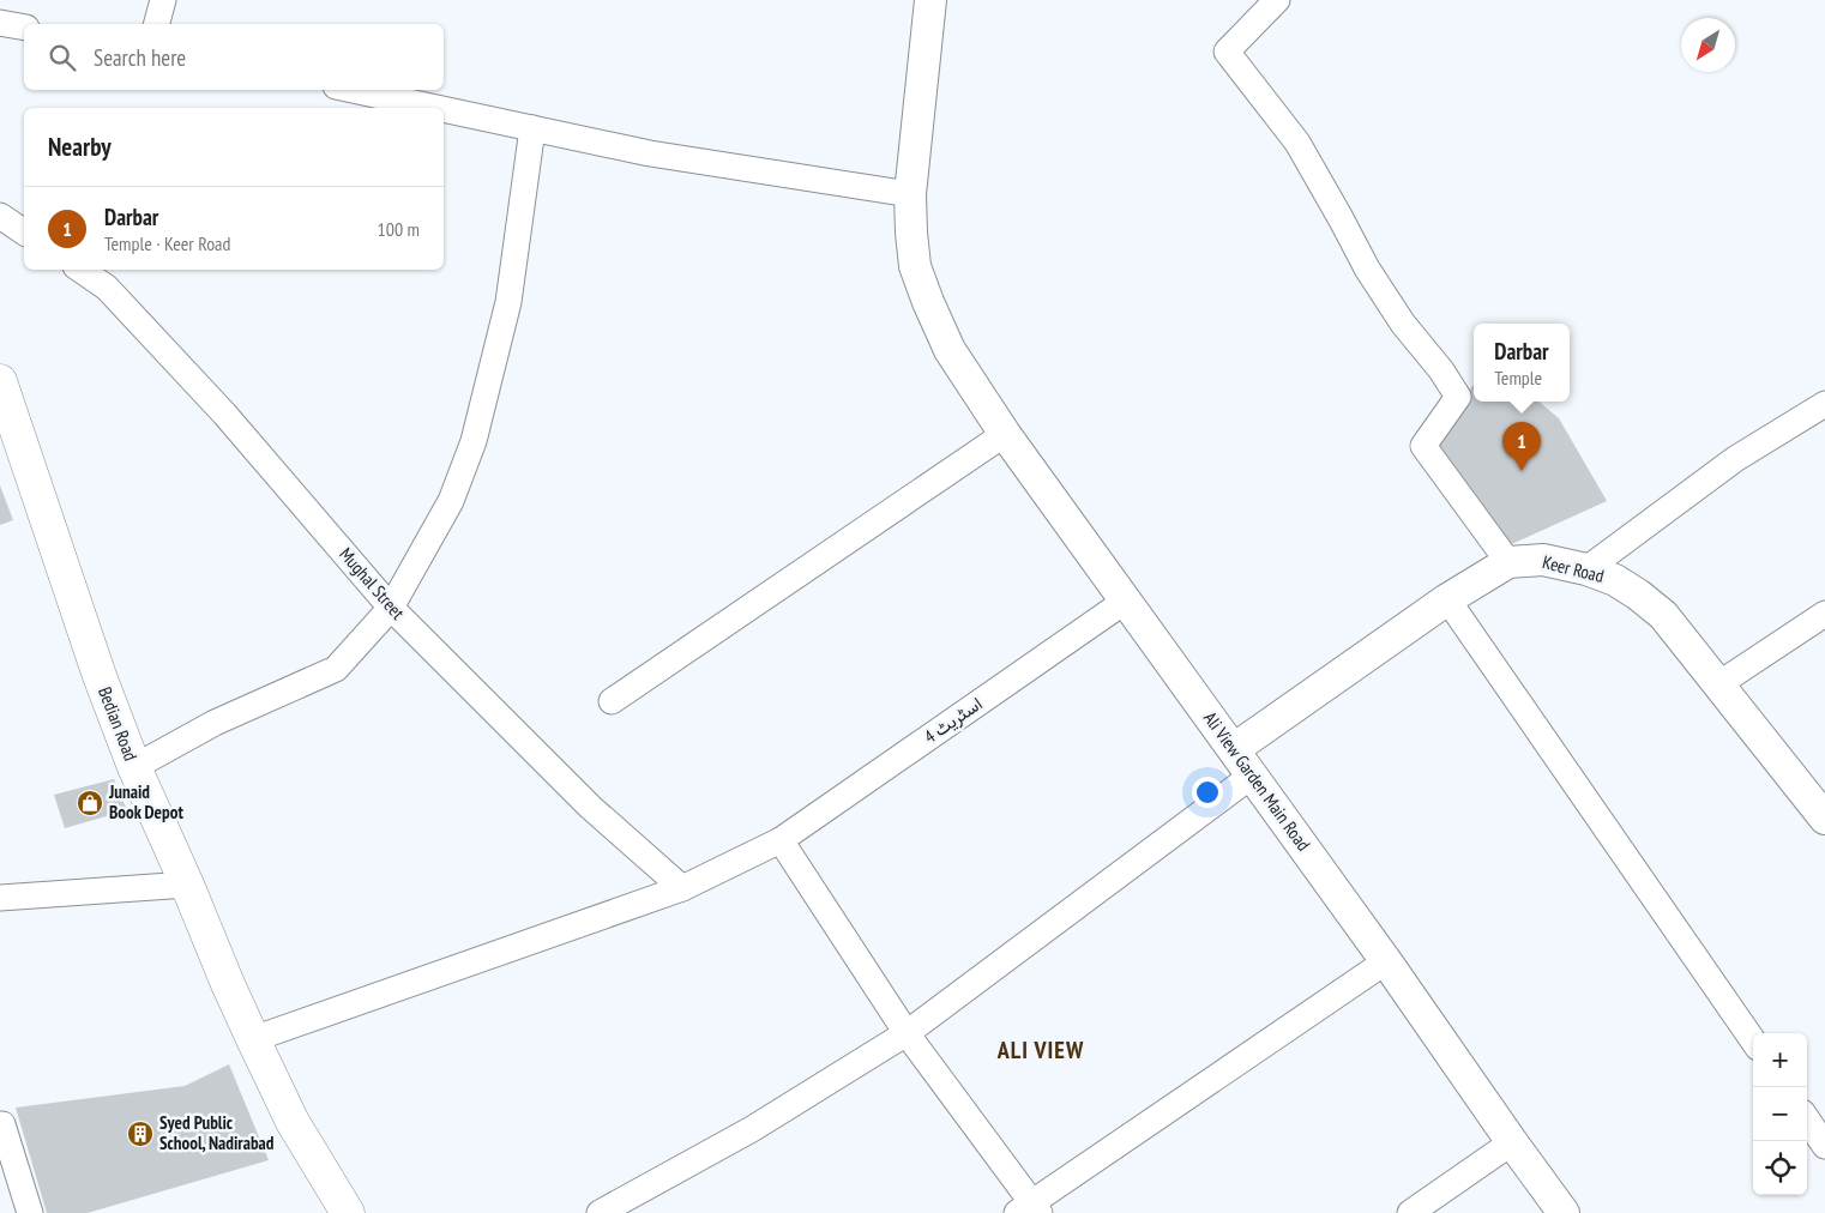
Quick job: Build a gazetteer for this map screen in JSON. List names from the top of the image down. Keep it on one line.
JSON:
{"streets":{"main road":["Bedian Road"],"street":["Keer Road","Mughal Street","اسٹریٹ 4","Ali View Garden Main Road"]},"crossings":[["Keer Road","Ali View Garden Main Road"],["Mughal Street","اسٹریٹ 4"],["اسٹریٹ 4","Bedian Road"],["اسٹریٹ 4","Ali View Garden Main Road"]],"districts":["ALI VIEW"],"places":{"shop":["Junaid Book Depot"],"building":["Syed Public School, Nadirabad"]},"north":"bottom left","page":{"search":"Search here","heading":"Nearby","list":[{"mark":"1","name":"Darbar","note":"Temple · Keer Road","value":"100 m"}],"popup":["Darbar","Temple"],"pins":"1","map_buttons":["+","−"]}}
